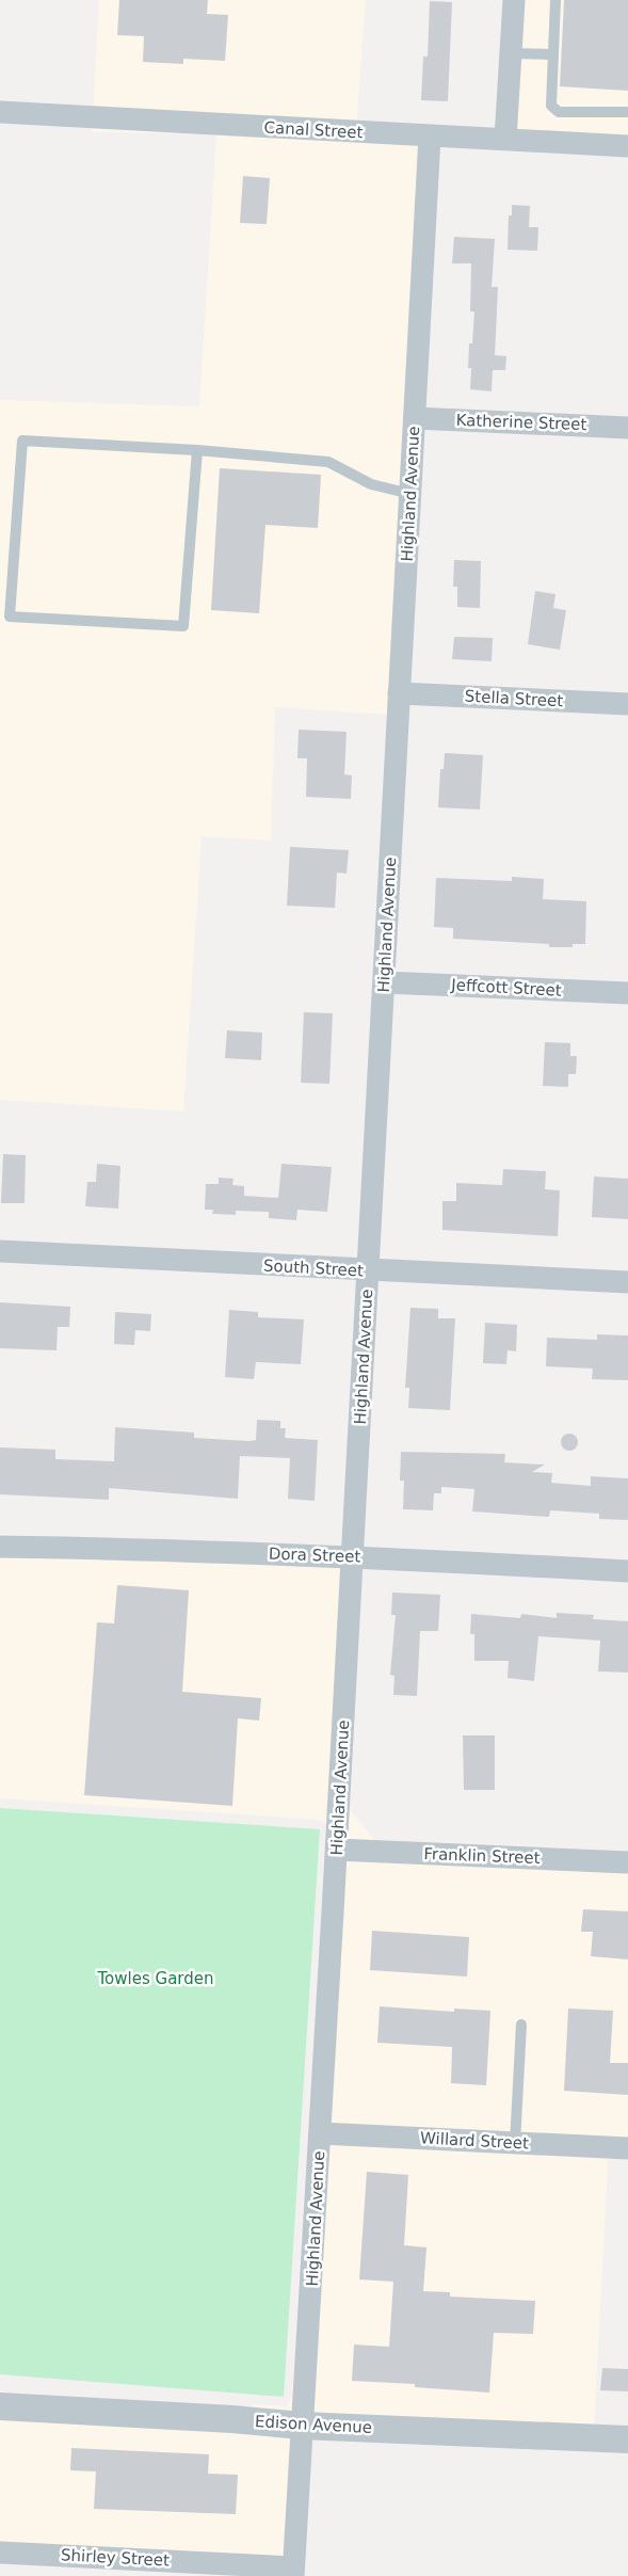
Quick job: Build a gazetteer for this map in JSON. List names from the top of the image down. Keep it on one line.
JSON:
{"streets":{"street":["Canal Street","Katherine Street","Highland Avenue","Stella Street","Jeffcott Street","South Street","Dora Street","Franklin Street","Willard Street","Edison Avenue","Shirley Street"]},"crossings":[["Canal Street","Highland Avenue"],["Katherine Street","Highland Avenue"],["Highland Avenue","Stella Street"],["Highland Avenue","Jeffcott Street"],["Highland Avenue","South Street"],["Highland Avenue","Dora Street"],["Highland Avenue","Franklin Street"],["Highland Avenue","Willard Street"],["Highland Avenue","Edison Avenue"],["Highland Avenue","Shirley Street"]],"parks":["Towles Garden"]}
